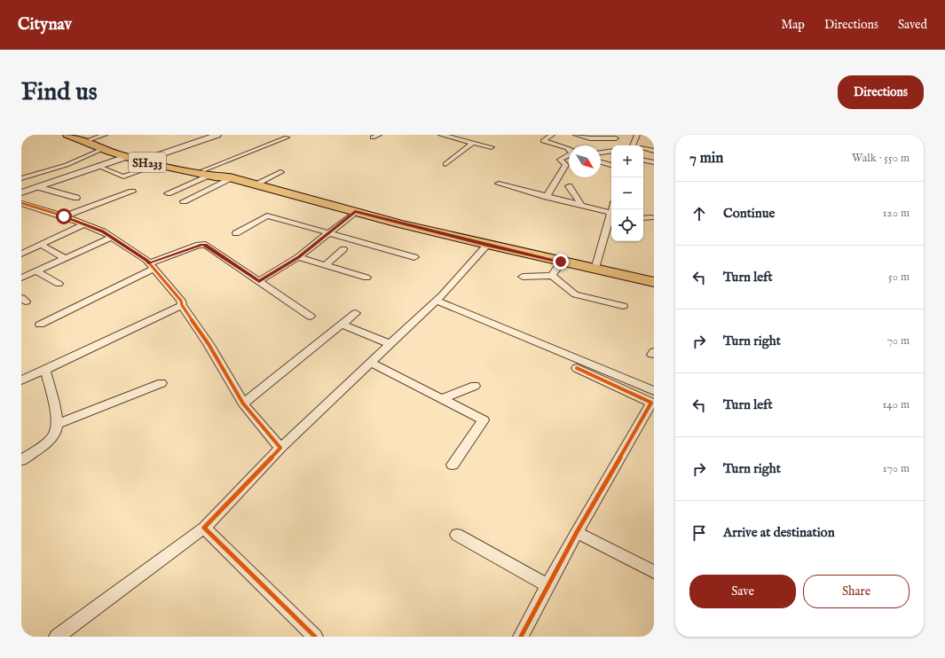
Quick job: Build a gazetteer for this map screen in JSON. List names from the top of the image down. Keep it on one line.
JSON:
{"streets":{"main road":["SH233"]},"north":"bottom right","page":{"header":"Citynav","nav":["Map","Directions","Saved"],"buttons":["Directions",["Save","Share"]],"title":"Find us","heading":["7 min","Walk · 550 m"],"map_buttons":["+","−"],"list":[["Continue","120 m"],["Turn left","50 m"],["Turn right","70 m"],["Turn left","140 m"],["Turn right","170 m"],"Arrive at destination"]}}
